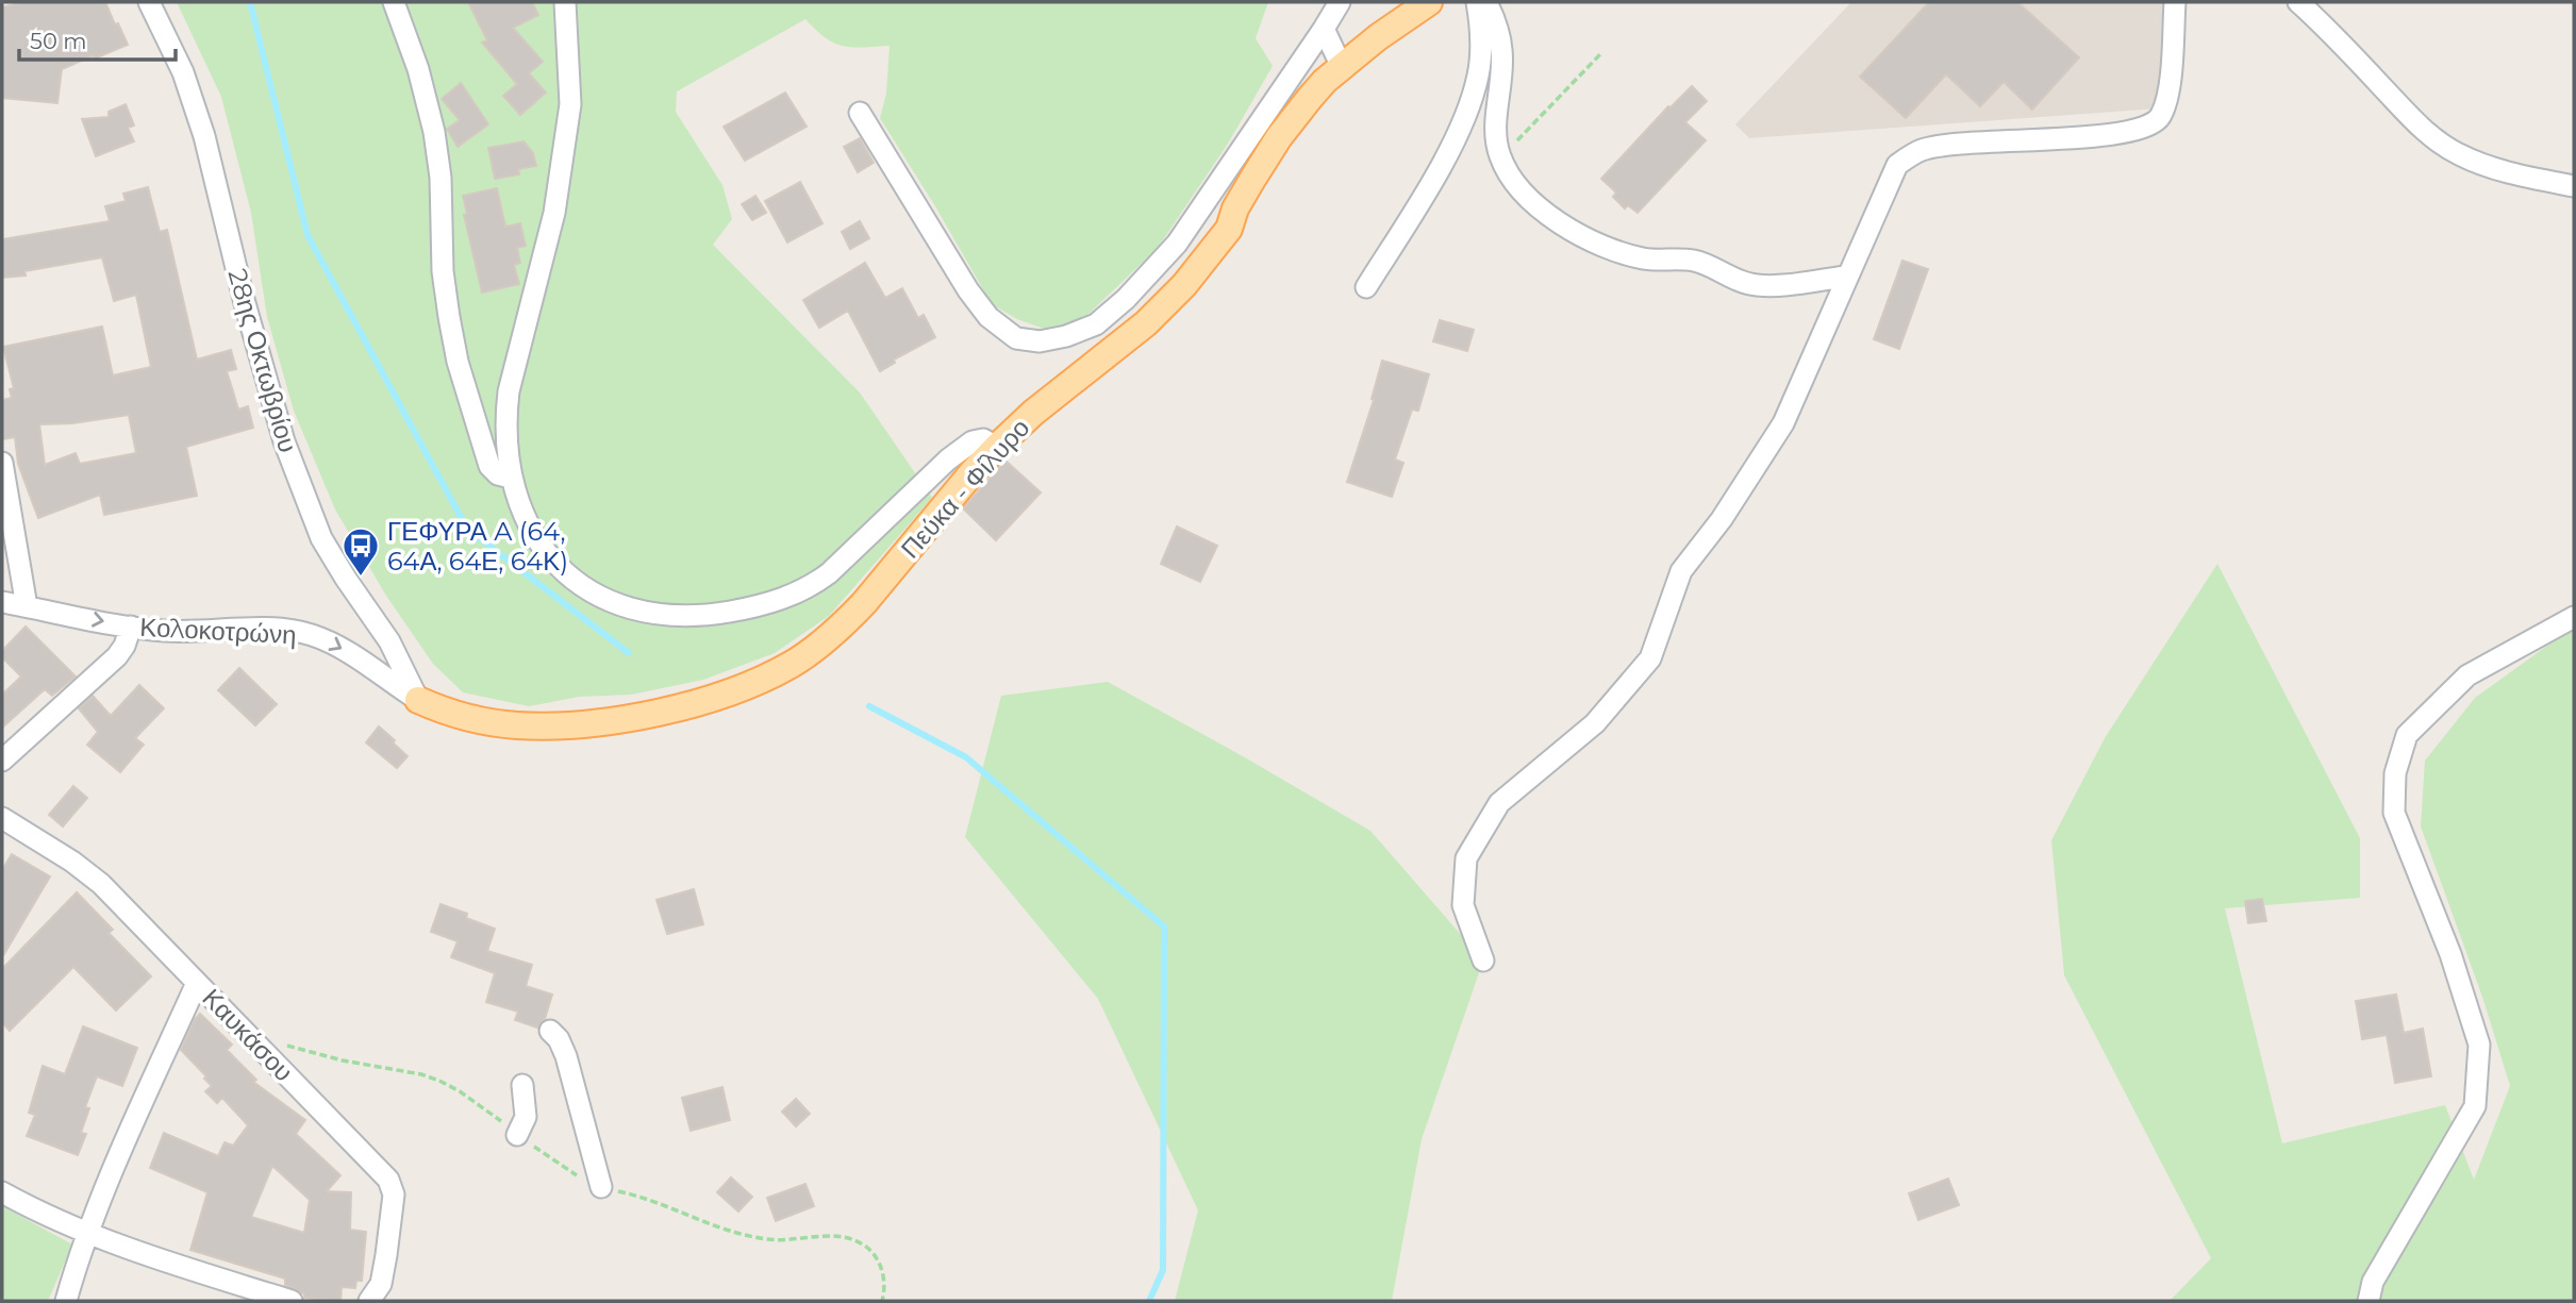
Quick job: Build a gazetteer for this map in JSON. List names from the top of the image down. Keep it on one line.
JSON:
{"streets":{"main road":["Πεύκα - Φίλυρο"],"street":["28ης Οκτωβρίου","Κολοκοτρώνη","Καυκάσου"]},"crossings":[["28ης Οκτωβρίου","Πεύκα - Φίλυρο"],["28ης Οκτωβρίου","Κολοκοτρώνη"],["Πεύκα - Φίλυρο","Κολοκοτρώνη"]],"one_way":["Κολοκοτρώνη"],"places":{"bus stop":["ΓΕΦΥΡΑ A (64, 64Α, 64Ε, 64Κ)"]},"scale_bar":"50 m"}
